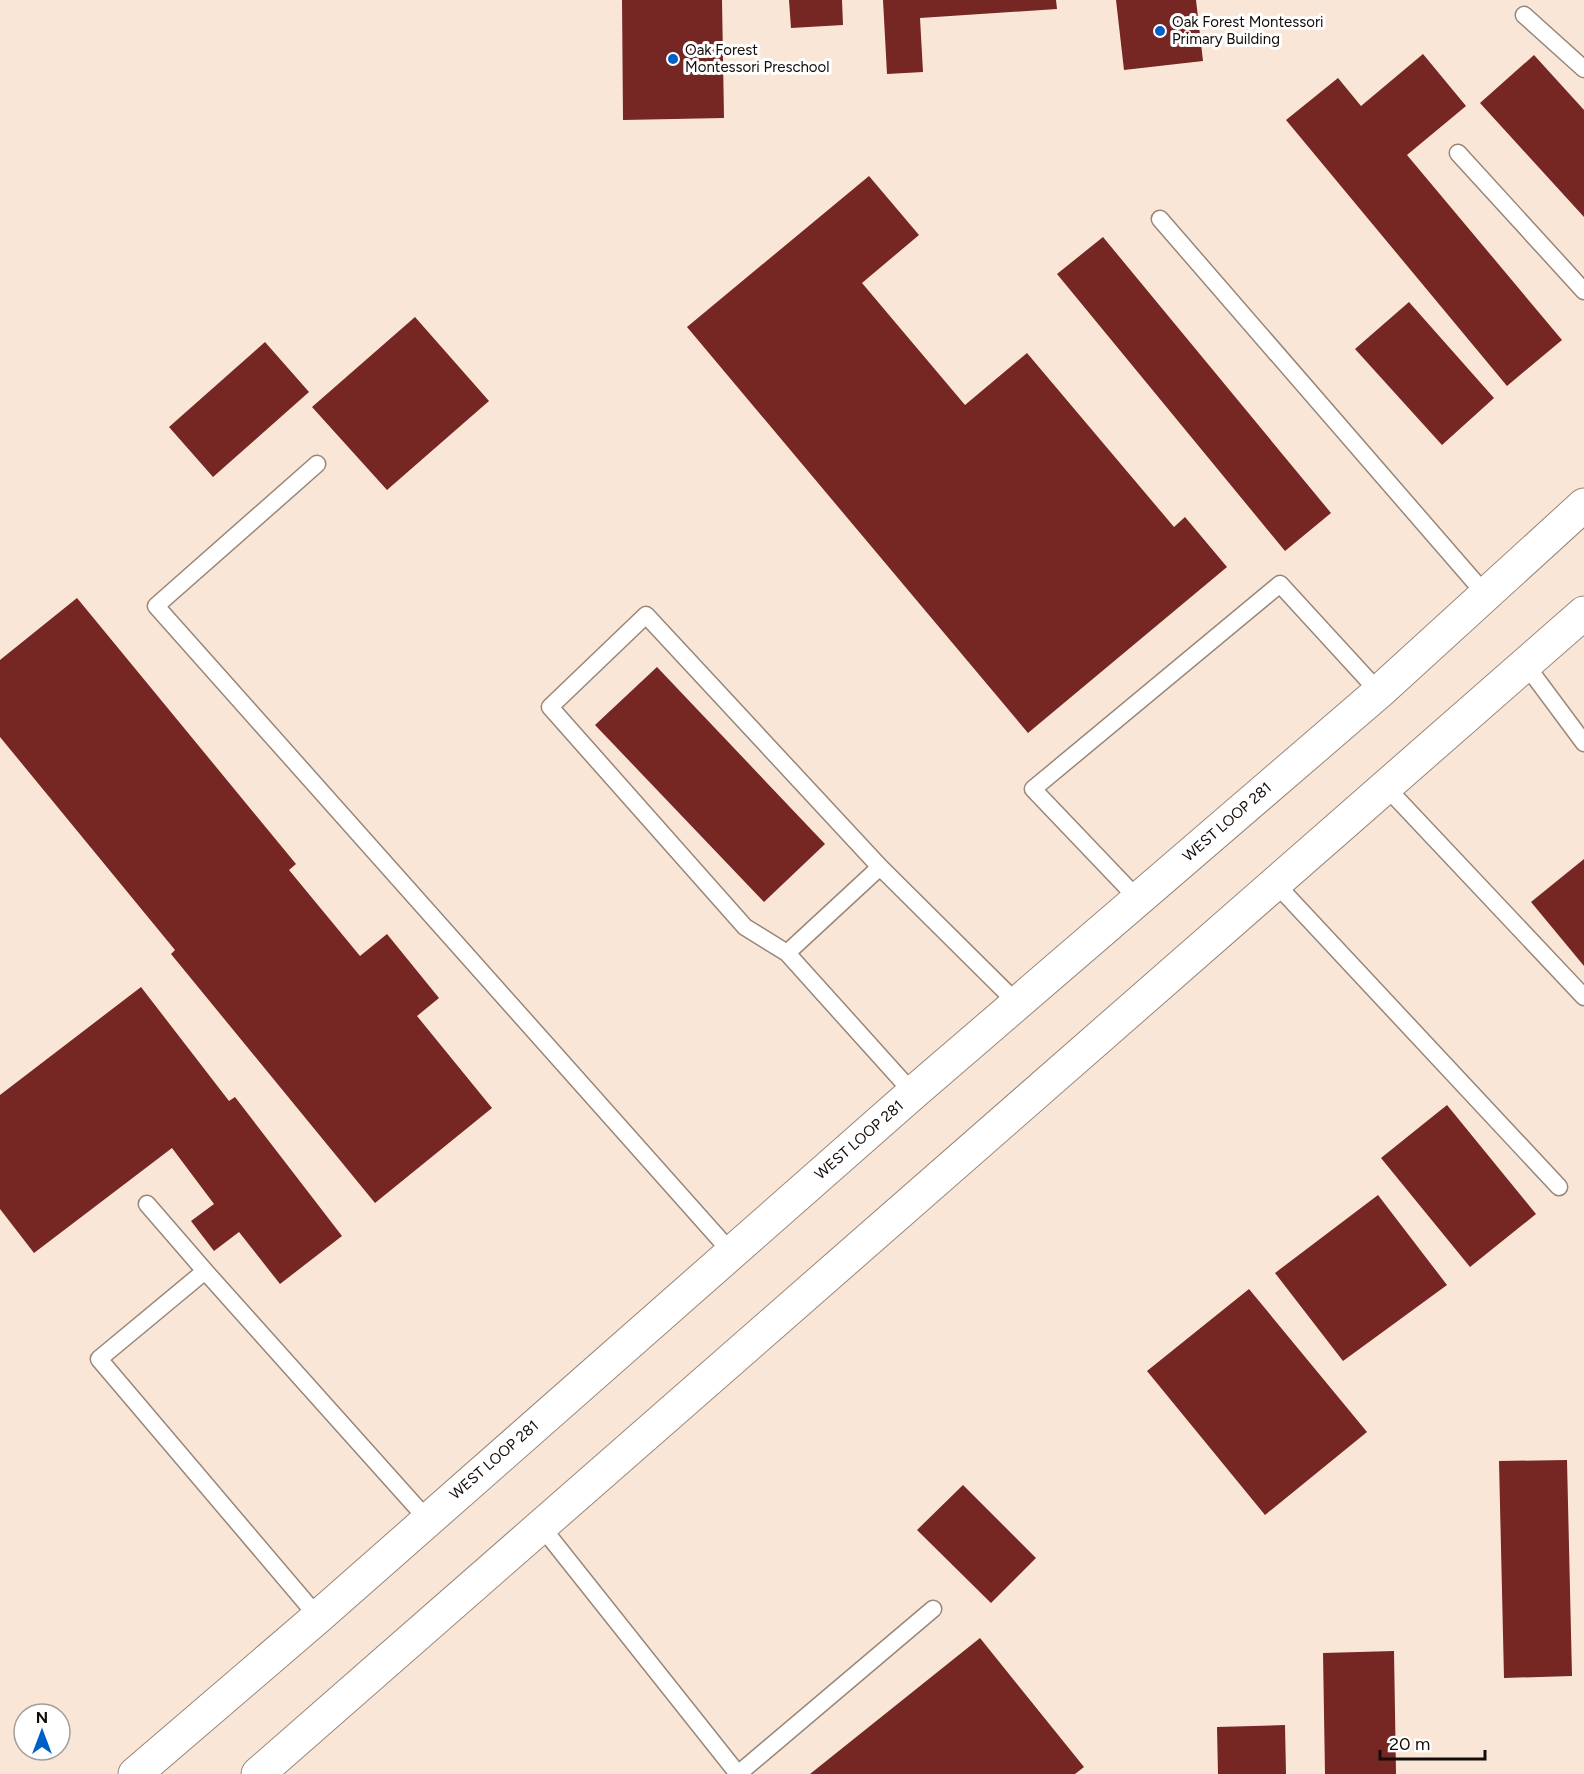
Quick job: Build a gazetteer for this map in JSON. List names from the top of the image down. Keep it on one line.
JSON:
{"streets":{"highway":["WEST LOOP 281"]},"places":["Oak Forest Montessori Primary Building","Oak Forest Montessori Preschool"],"scale_bar":"20 m","north":"top"}
